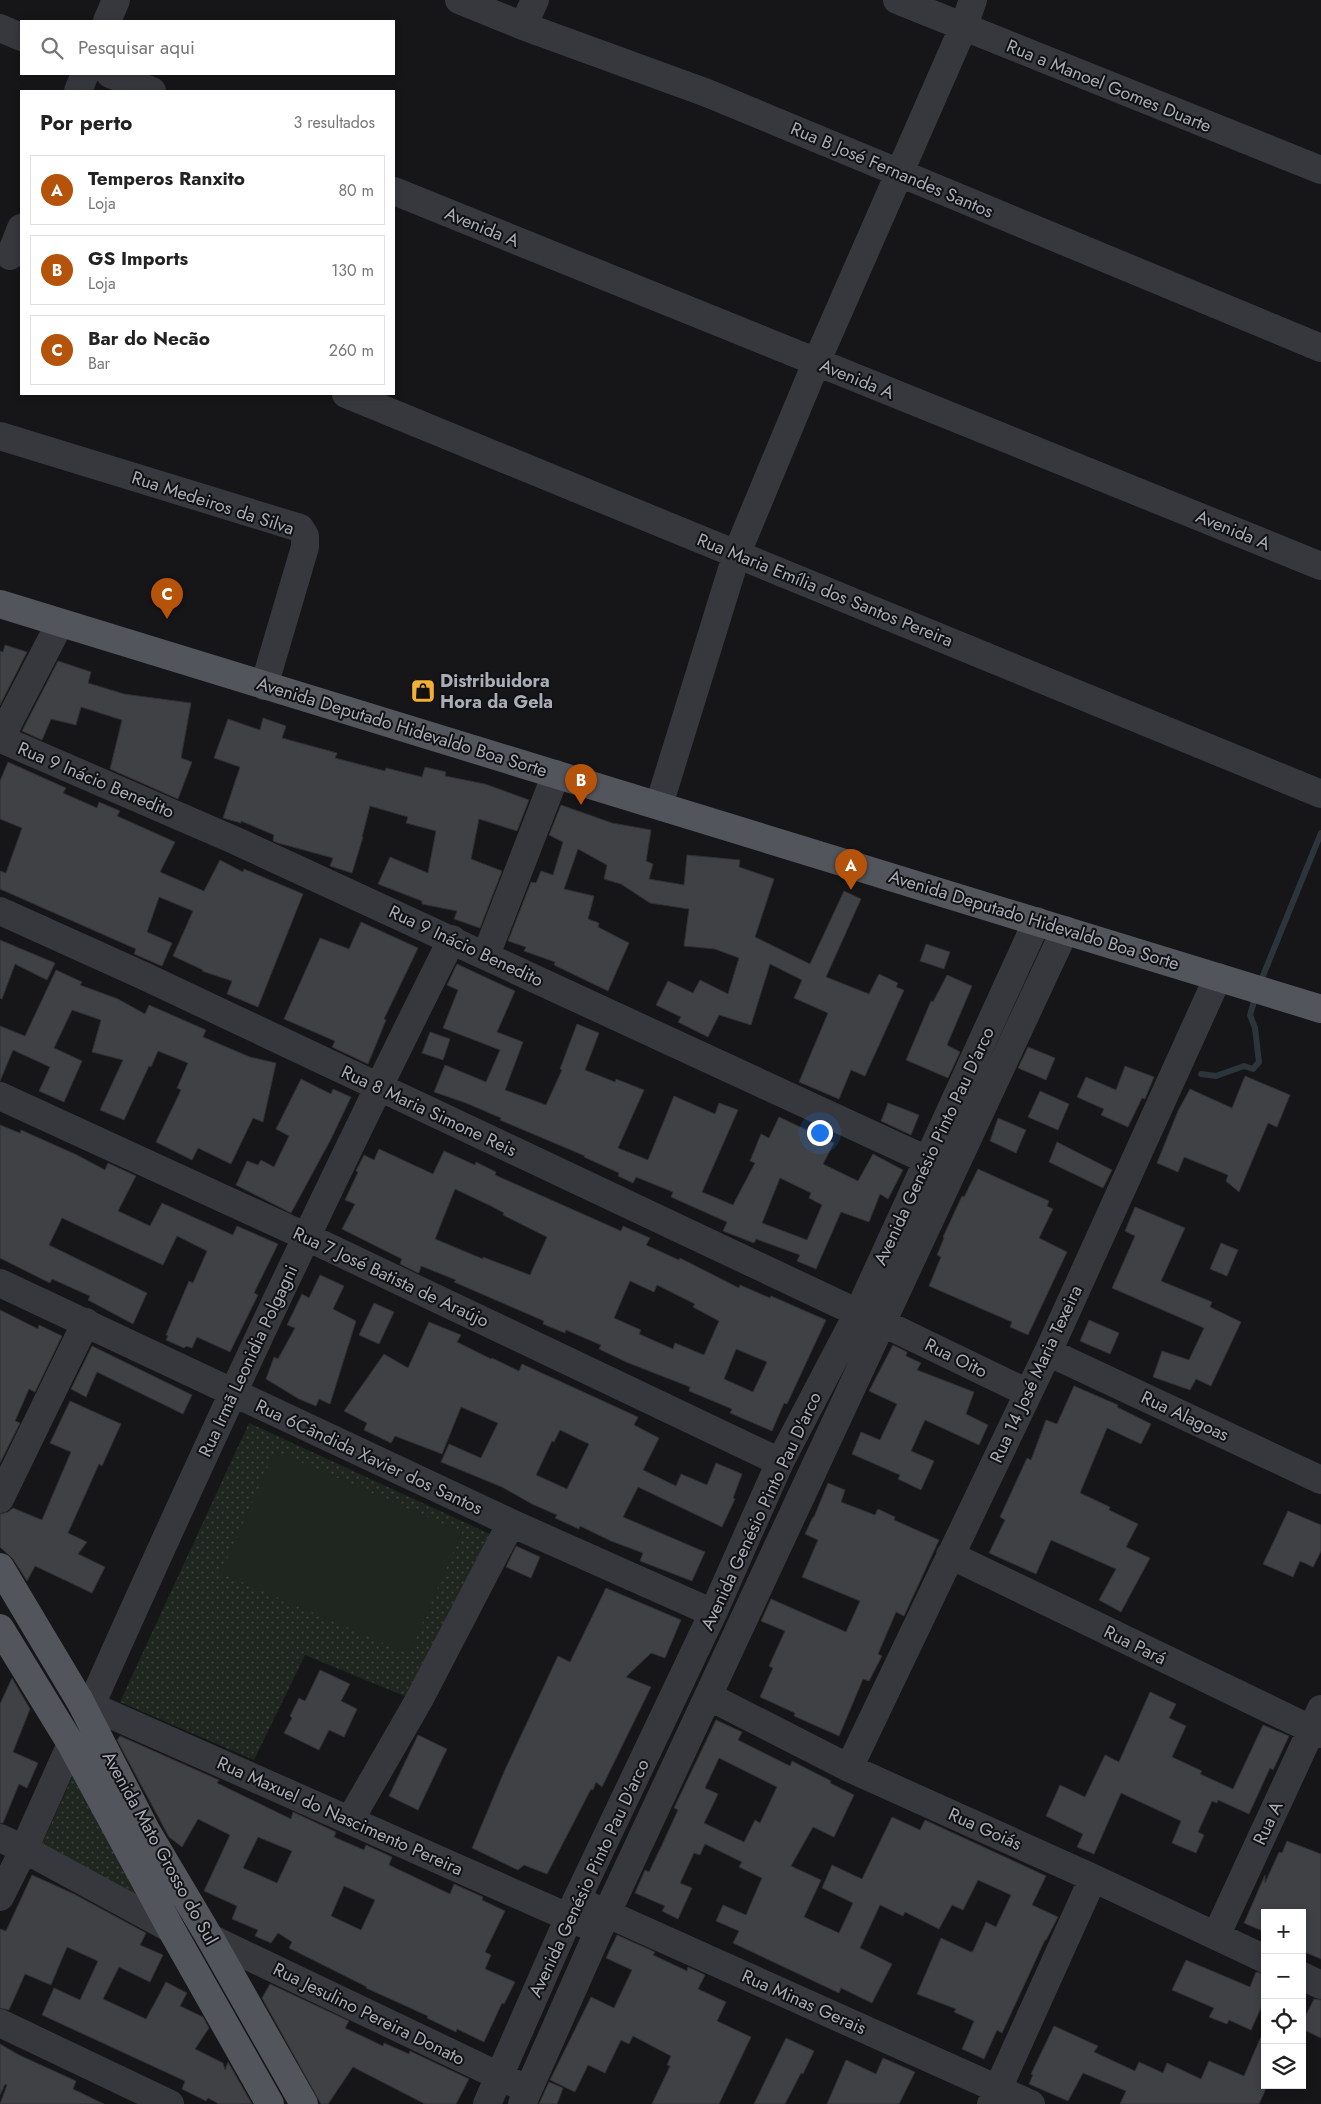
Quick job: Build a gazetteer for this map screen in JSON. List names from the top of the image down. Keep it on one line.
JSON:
{"streets":{"main road":["Avenida Deputado Hidevaldo Boa Sorte","Avenida Mato Grosso do Sul"],"street":["Rua a Manoel Gomes Duarte","Rua B José Fernandes Santos","Avenida A","Rua Medeiros da Silva","Rua Maria Emília dos Santos Pereira","Rua 9 Inácio Benedito","Rua 8 Maria Simone Reis","Avenida Genésio Pinto Pau D'arco","Rua 7 José Batista de Araújo","Rua Oito","Rua Irmã Leonidia Polgagni","Rua 14 José Maria Texeira","Rua Alagoas","Rua 6Cândida Xavier dos Santos","Rua Pará","Rua Maxuel do Nascimento Pereira","Rua A","Rua Goiás","Rua Minas Gerais","Rua Jesulino Pereira Donato"]},"crossings":[["Rua Medeiros da Silva","Avenida Deputado Hidevaldo Boa Sorte"],["Avenida Deputado Hidevaldo Boa Sorte","Avenida Genésio Pinto Pau D'arco"],["Avenida Deputado Hidevaldo Boa Sorte","Rua 14 José Maria Texeira"],["Rua 9 Inácio Benedito","Avenida Genésio Pinto Pau D'arco"],["Rua 9 Inácio Benedito","Rua Irmã Leonidia Polgagni"],["Rua 8 Maria Simone Reis","Avenida Genésio Pinto Pau D'arco"],["Rua 8 Maria Simone Reis","Rua Irmã Leonidia Polgagni"],["Avenida Genésio Pinto Pau D'arco","Rua 7 José Batista de Araújo"],["Avenida Genésio Pinto Pau D'arco","Rua Oito"],["Avenida Genésio Pinto Pau D'arco","Rua 6Cândida Xavier dos Santos"],["Avenida Genésio Pinto Pau D'arco","Rua Maxuel do Nascimento Pereira"],["Avenida Genésio Pinto Pau D'arco","Rua Goiás"],["Avenida Genésio Pinto Pau D'arco","Rua Minas Gerais"],["Avenida Genésio Pinto Pau D'arco","Rua Jesulino Pereira Donato"],["Rua 7 José Batista de Araújo","Rua Irmã Leonidia Polgagni"],["Rua Oito","Rua 14 José Maria Texeira"],["Rua Irmã Leonidia Polgagni","Rua 6Cândida Xavier dos Santos"],["Rua Irmã Leonidia Polgagni","Rua Maxuel do Nascimento Pereira"],["Rua Irmã Leonidia Polgagni","Avenida Mato Grosso do Sul"],["Rua 14 José Maria Texeira","Rua Alagoas"],["Rua 14 José Maria Texeira","Rua Pará"],["Rua 14 José Maria Texeira","Rua Goiás"],["Rua Pará","Rua A"],["Rua Maxuel do Nascimento Pereira","Avenida Mato Grosso do Sul"],["Rua Maxuel do Nascimento Pereira","Rua Minas Gerais"],["Rua A","Rua Goiás"],["Avenida Mato Grosso do Sul","Rua Jesulino Pereira Donato"]],"places":{"shop":["Distribuidora Hora da Gela"]},"page":{"search":"Pesquisar aqui","heading":["Por perto","3 resultados"],"list":[{"mark":"A","name":"Temperos Ranxito","note":"Loja","value":"80 m"},{"mark":"B","name":"GS Imports","note":"Loja","value":"130 m"},{"mark":"C","name":"Bar do Necão","note":"Bar","value":"260 m"}],"pins":["C","B","A"],"map_buttons":["+","−"]}}
